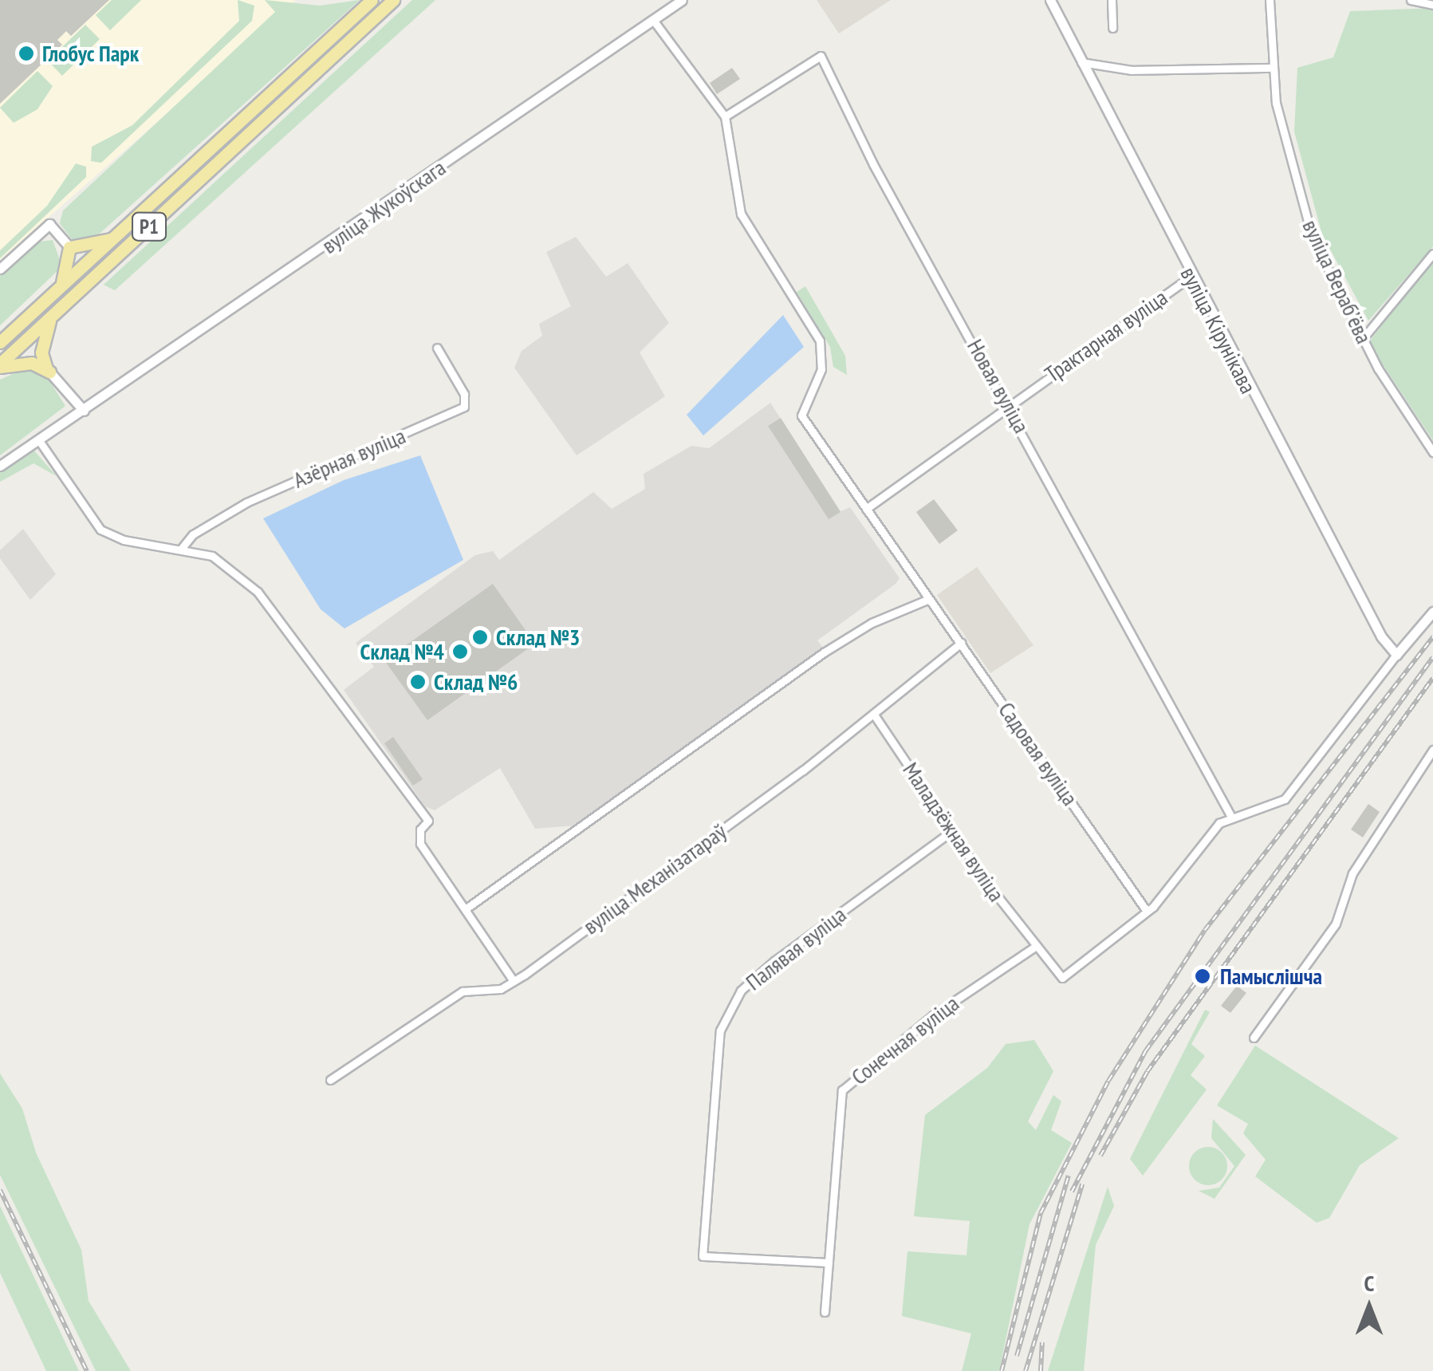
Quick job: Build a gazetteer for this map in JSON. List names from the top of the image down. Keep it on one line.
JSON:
{"streets":{"highway":["Р1"],"street":["вуліца Жукоўскага","вуліца Верабʼёва","вуліца Кірунікава","Трактарная вуліца","Новая вуліца","Азёрная вуліца","Садовая вуліца","Маладзёжная вуліца","вуліца Механізатараў","Палявая вуліца","Сонечная вуліца"]},"crossings":[["вуліца Кірунікава","Трактарная вуліца"],["Трактарная вуліца","Новая вуліца"],["Трактарная вуліца","Садовая вуліца"],["Новая вуліца","Садовая вуліца"],["Садовая вуліца","Маладзёжная вуліца"],["Садовая вуліца","вуліца Механізатараў"],["Маладзёжная вуліца","вуліца Механізатараў"],["Маладзёжная вуліца","Палявая вуліца"],["Маладзёжная вуліца","Сонечная вуліца"],["Палявая вуліца","Сонечная вуліца"]],"places":["Глобус Парк","Склад №3","Склад №4","Склад №6","Памыслішча"],"north":"top"}
